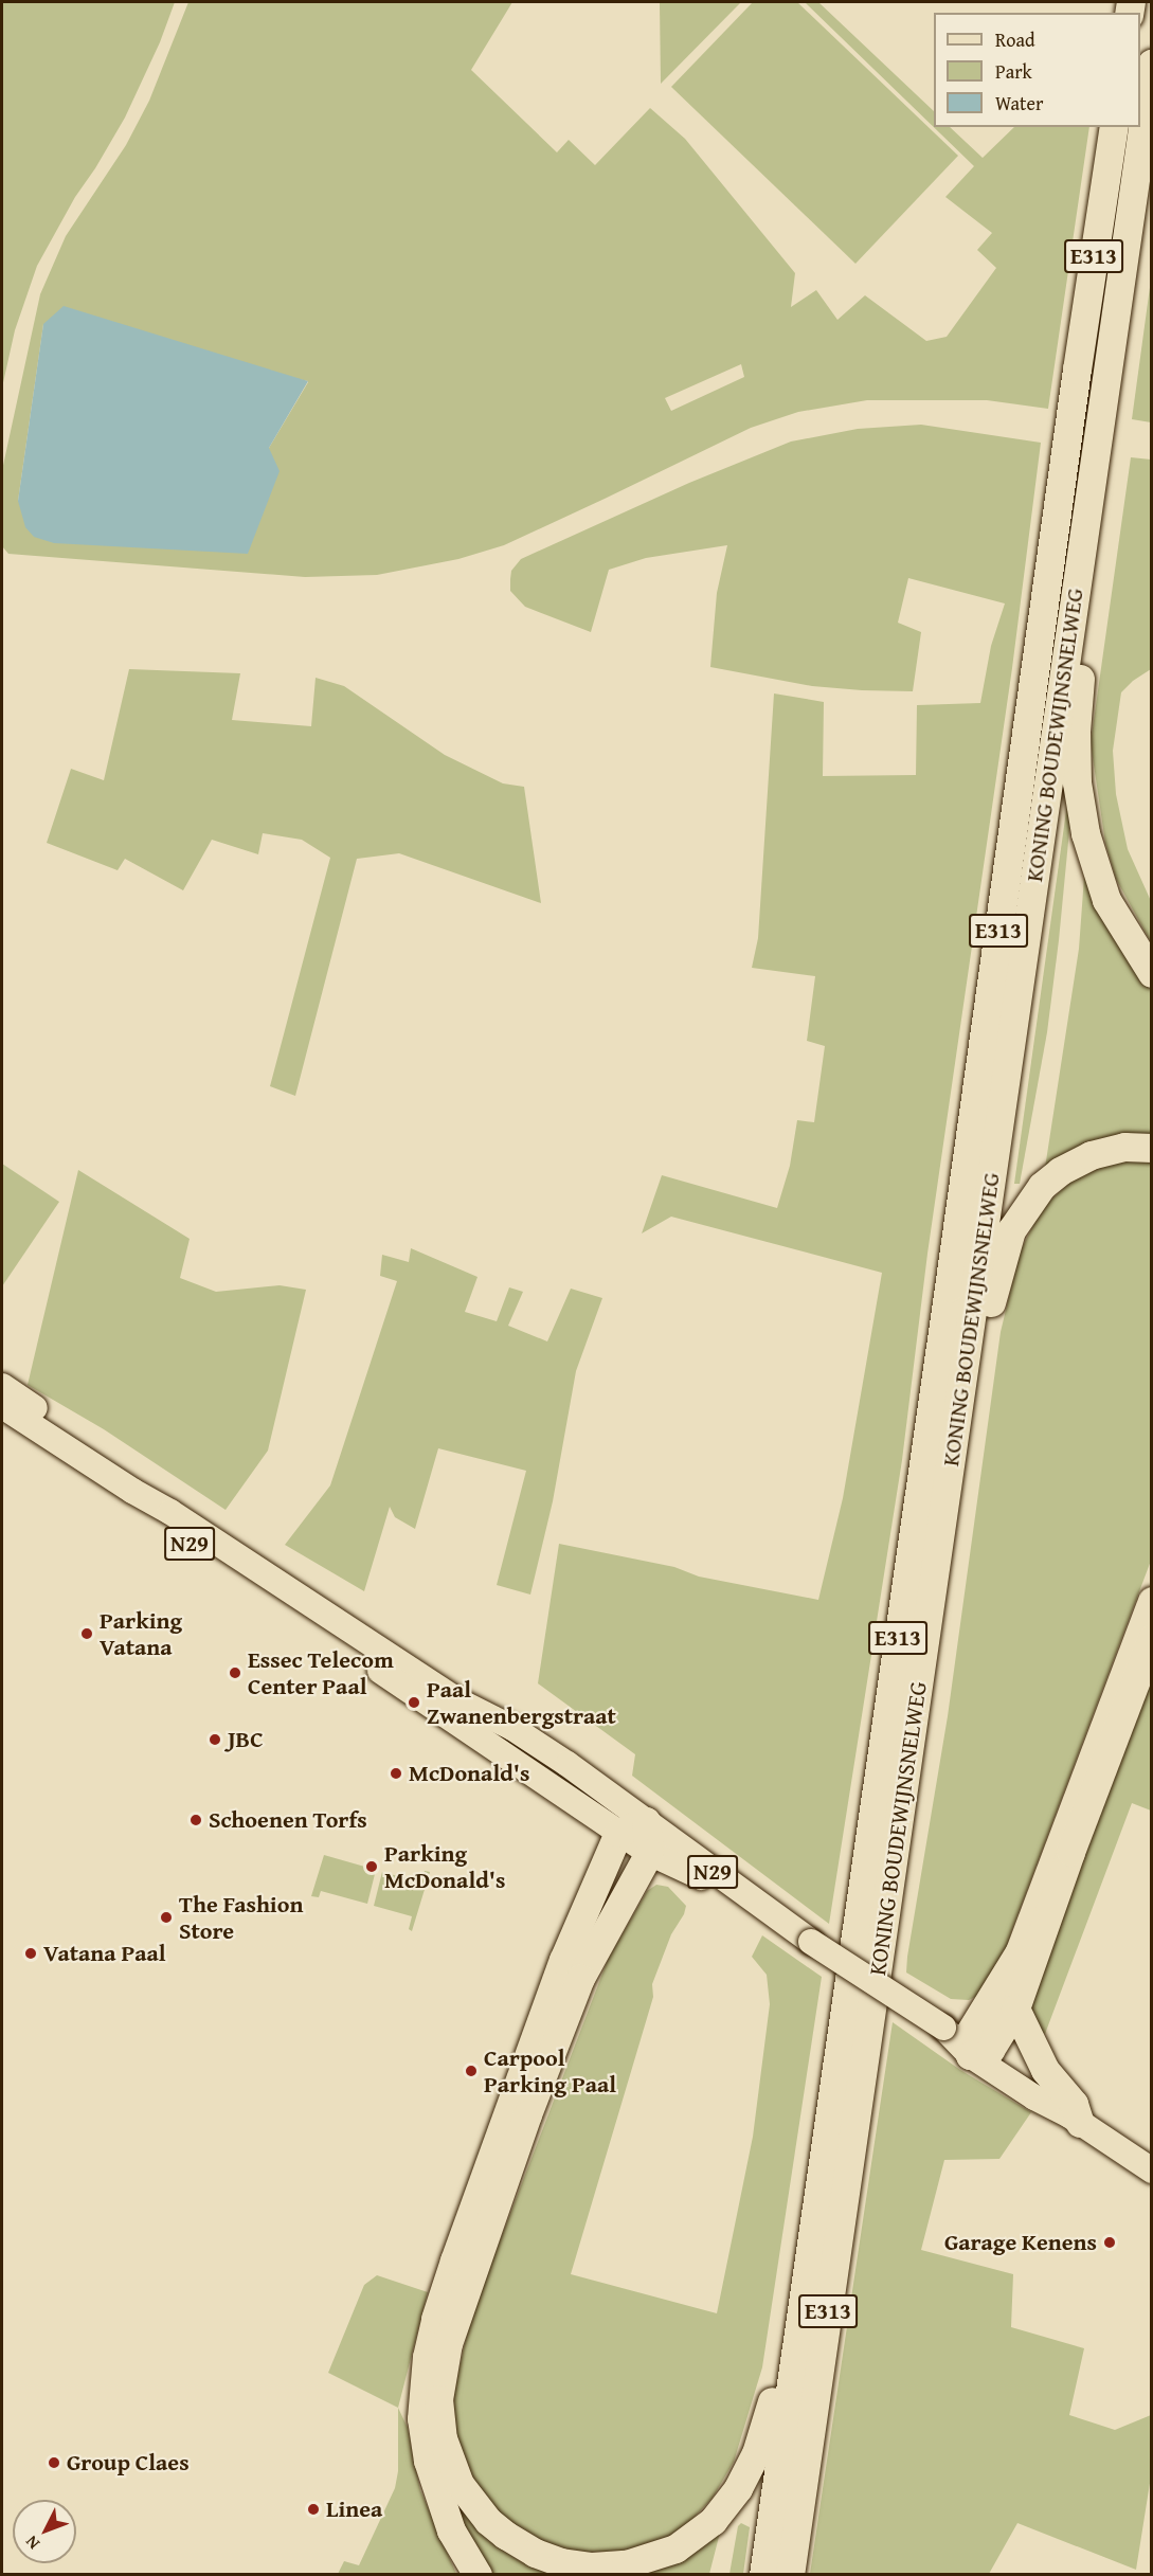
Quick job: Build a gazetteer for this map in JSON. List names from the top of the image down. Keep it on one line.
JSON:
{"streets":{"highway":["E313","KONING BOUDEWIJNSNELWEG"],"main road":["N29"]},"places":["Parking Vatana","Essec Telecom Center Paal","Paal Zwanenbergstraat","JBC","McDonald's","Schoenen Torfs","Parking McDonald's","The Fashion Store","Vatana Paal","Carpool Parking Paal","Garage Kenens","Group Claes","Linea"],"legend":["Road","Park","Water"],"north":"bottom left"}
